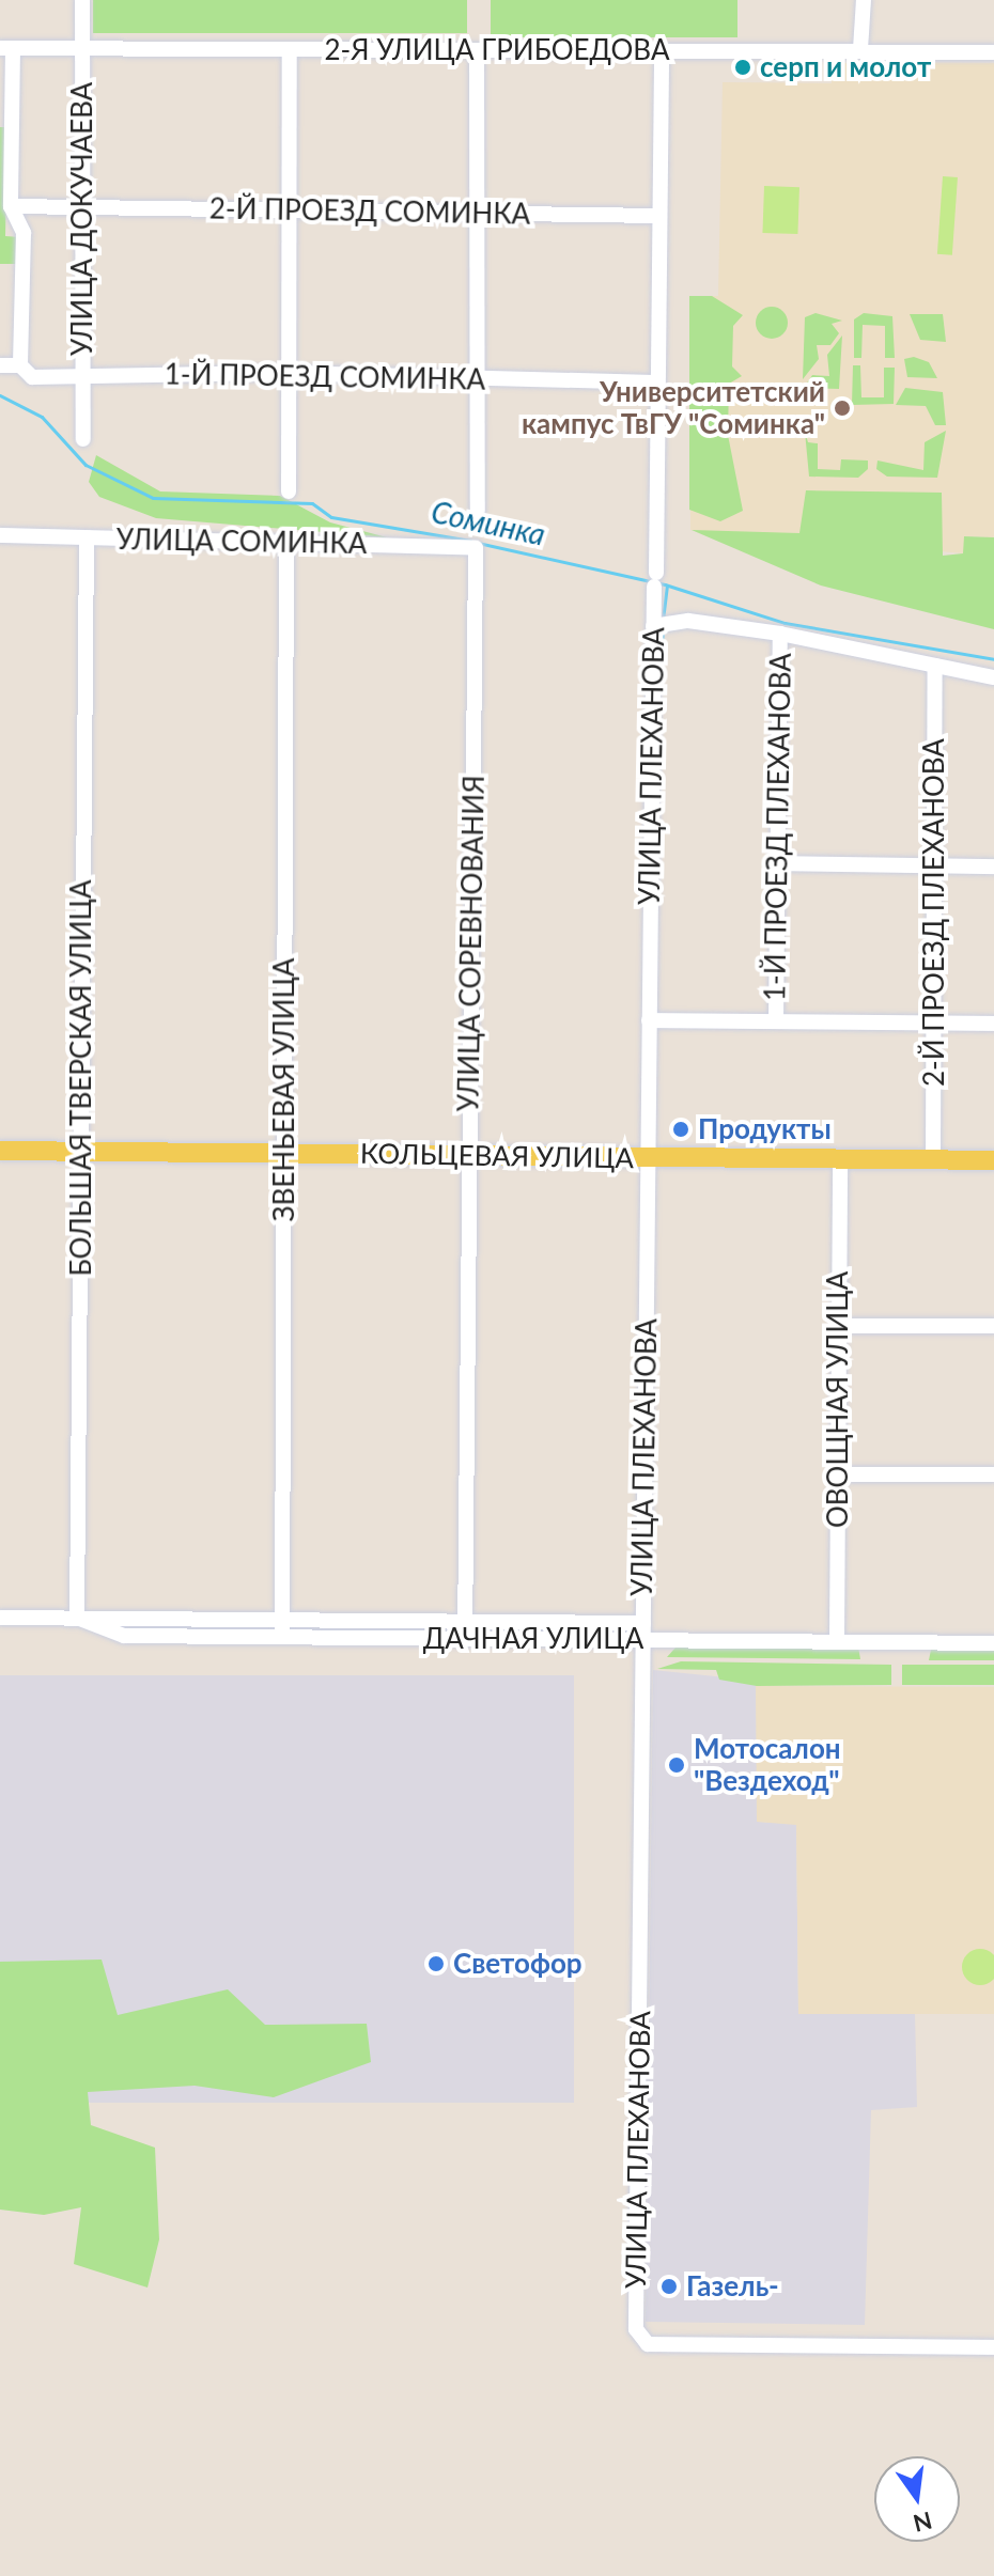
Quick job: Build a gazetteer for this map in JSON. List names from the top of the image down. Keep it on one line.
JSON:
{"streets":{"main road":["КОЛЬЦЕВАЯ УЛИЦА"],"street":["2-Я УЛИЦА ГРИБОЕДОВА","2-Й ПРОЕЗД СОМИНКА","УЛИЦА ДОКУЧАЕВА","1-Й ПРОЕЗД СОМИНКА","УЛИЦА СОМИНКА","УЛИЦА ПЛЕХАНОВА","1-Й ПРОЕЗД ПЛЕХАНОВА","2-Й ПРОЕЗД ПЛЕХАНОВА","УЛИЦА СОРЕВНОВАНИЯ","БОЛЬШАЯ ТВЕРСКАЯ УЛИЦА","ЗВЕНЬЕВАЯ УЛИЦА","ОВОЩНАЯ УЛИЦА","ДАЧНАЯ УЛИЦА"]},"crossings":[["2-Я УЛИЦА ГРИБОЕДОВА","УЛИЦА ДОКУЧАЕВА"],["2-Я УЛИЦА ГРИБОЕДОВА","УЛИЦА ПЛЕХАНОВА"],["2-Й ПРОЕЗД СОМИНКА","УЛИЦА ДОКУЧАЕВА"],["2-Й ПРОЕЗД СОМИНКА","УЛИЦА ПЛЕХАНОВА"],["УЛИЦА ДОКУЧАЕВА","1-Й ПРОЕЗД СОМИНКА"],["1-Й ПРОЕЗД СОМИНКА","УЛИЦА ПЛЕХАНОВА"],["УЛИЦА СОМИНКА","УЛИЦА СОРЕВНОВАНИЯ"],["УЛИЦА СОМИНКА","БОЛЬШАЯ ТВЕРСКАЯ УЛИЦА"],["УЛИЦА СОМИНКА","ЗВЕНЬЕВАЯ УЛИЦА"],["УЛИЦА ПЛЕХАНОВА","КОЛЬЦЕВАЯ УЛИЦА"],["УЛИЦА ПЛЕХАНОВА","ДАЧНАЯ УЛИЦА"],["2-Й ПРОЕЗД ПЛЕХАНОВА","КОЛЬЦЕВАЯ УЛИЦА"],["УЛИЦА СОРЕВНОВАНИЯ","КОЛЬЦЕВАЯ УЛИЦА"],["УЛИЦА СОРЕВНОВАНИЯ","ДАЧНАЯ УЛИЦА"],["БОЛЬШАЯ ТВЕРСКАЯ УЛИЦА","КОЛЬЦЕВАЯ УЛИЦА"],["БОЛЬШАЯ ТВЕРСКАЯ УЛИЦА","ДАЧНАЯ УЛИЦА"],["ЗВЕНЬЕВАЯ УЛИЦА","КОЛЬЦЕВАЯ УЛИЦА"],["ЗВЕНЬЕВАЯ УЛИЦА","ДАЧНАЯ УЛИЦА"],["КОЛЬЦЕВАЯ УЛИЦА","ОВОЩНАЯ УЛИЦА"],["ОВОЩНАЯ УЛИЦА","ДАЧНАЯ УЛИЦА"]],"water":["Соминка"],"places":["серп и молот","Университетский кампус ТвГУ \"Соминка\"","Продукты","Мотосалон \"Вездеход\"","Светофор","Газель-"],"north":"bottom"}
